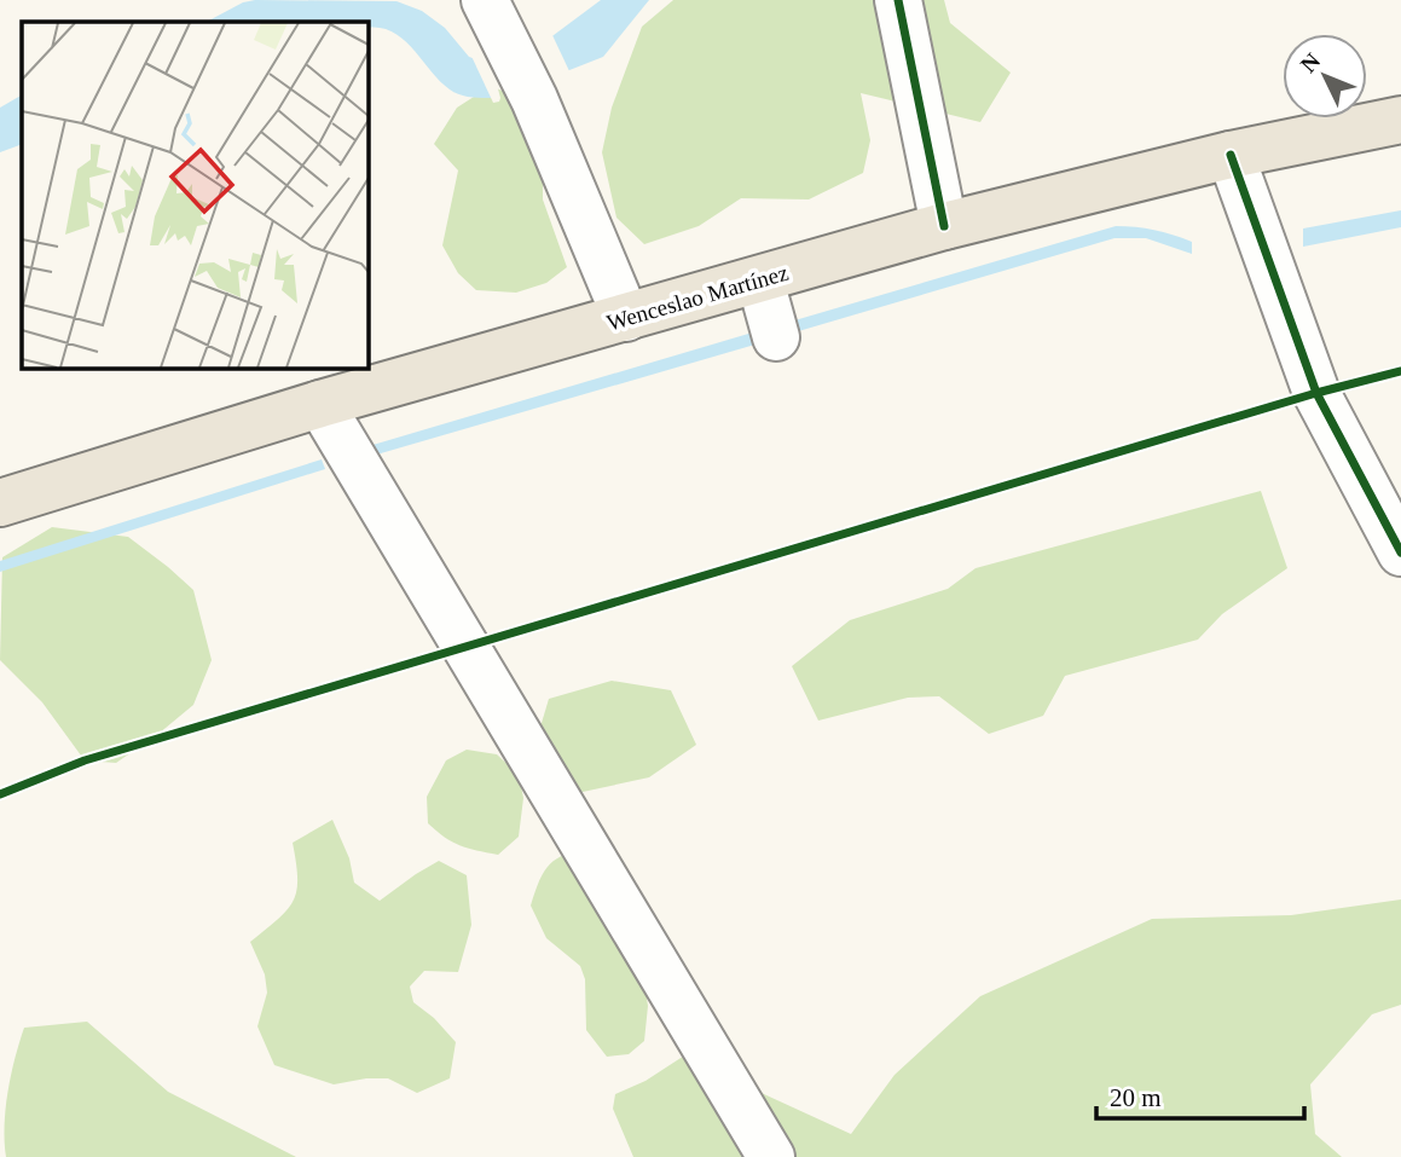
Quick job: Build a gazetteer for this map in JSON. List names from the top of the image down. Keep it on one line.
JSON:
{"streets":{"main road":["Wenceslao Martínez"]},"scale_bar":"20 m","north":"top left"}
